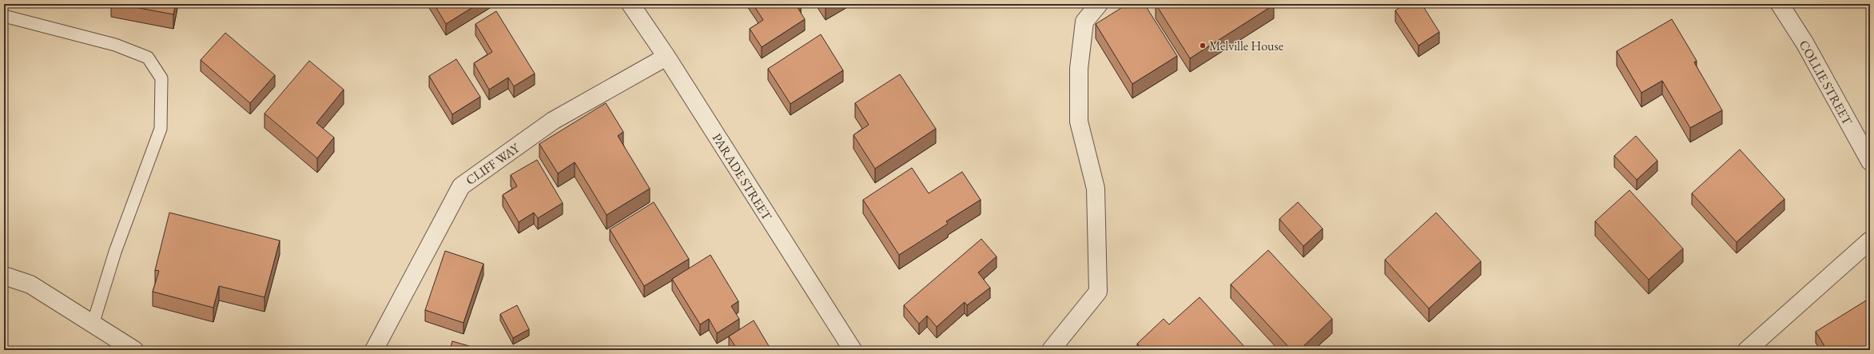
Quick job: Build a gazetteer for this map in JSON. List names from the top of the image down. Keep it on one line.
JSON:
{"streets":{"street":["COLLIE STREET","CLIFF WAY","PARADE STREET"]},"crossings":[["CLIFF WAY","PARADE STREET"]],"places":["Melville House"]}
